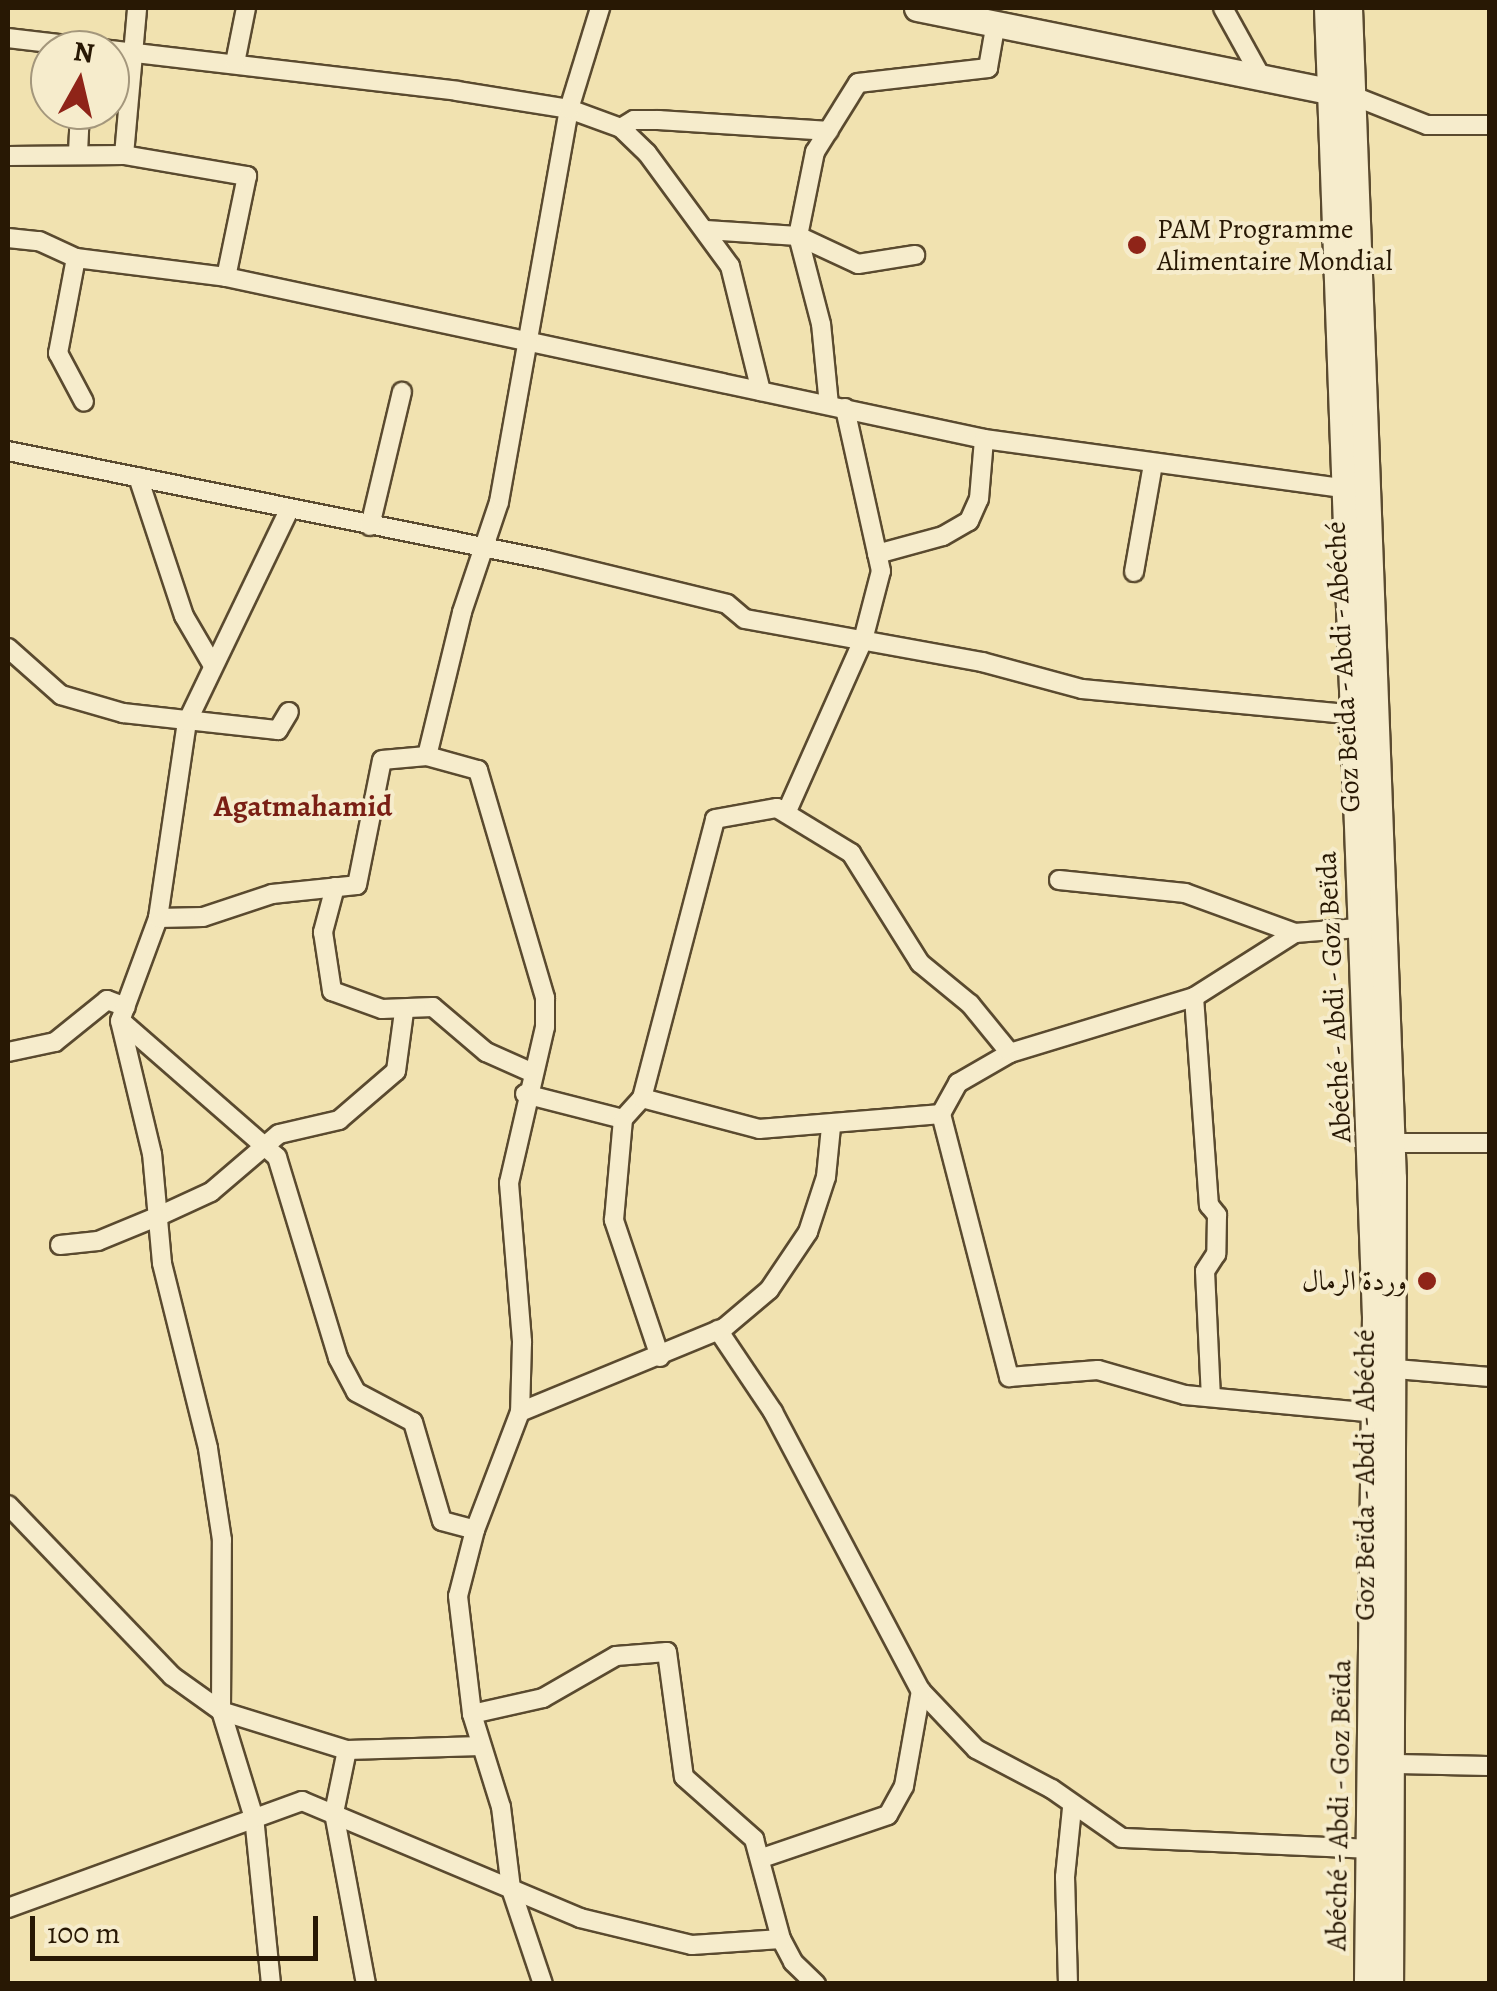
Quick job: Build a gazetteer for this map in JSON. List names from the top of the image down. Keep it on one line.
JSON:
{"streets":{"main road":["Goz Beïda - Abdi - Abéché","Abéché - Abdi - Goz Beïda"]},"crossings":[["Goz Beïda - Abdi - Abéché","Abéché - Abdi - Goz Beïda"]],"districts":["Agatmahamid"],"places":["PAM Programme Alimentaire Mondial","وردة الرمال"],"scale_bar":"100 m","north":"top"}
